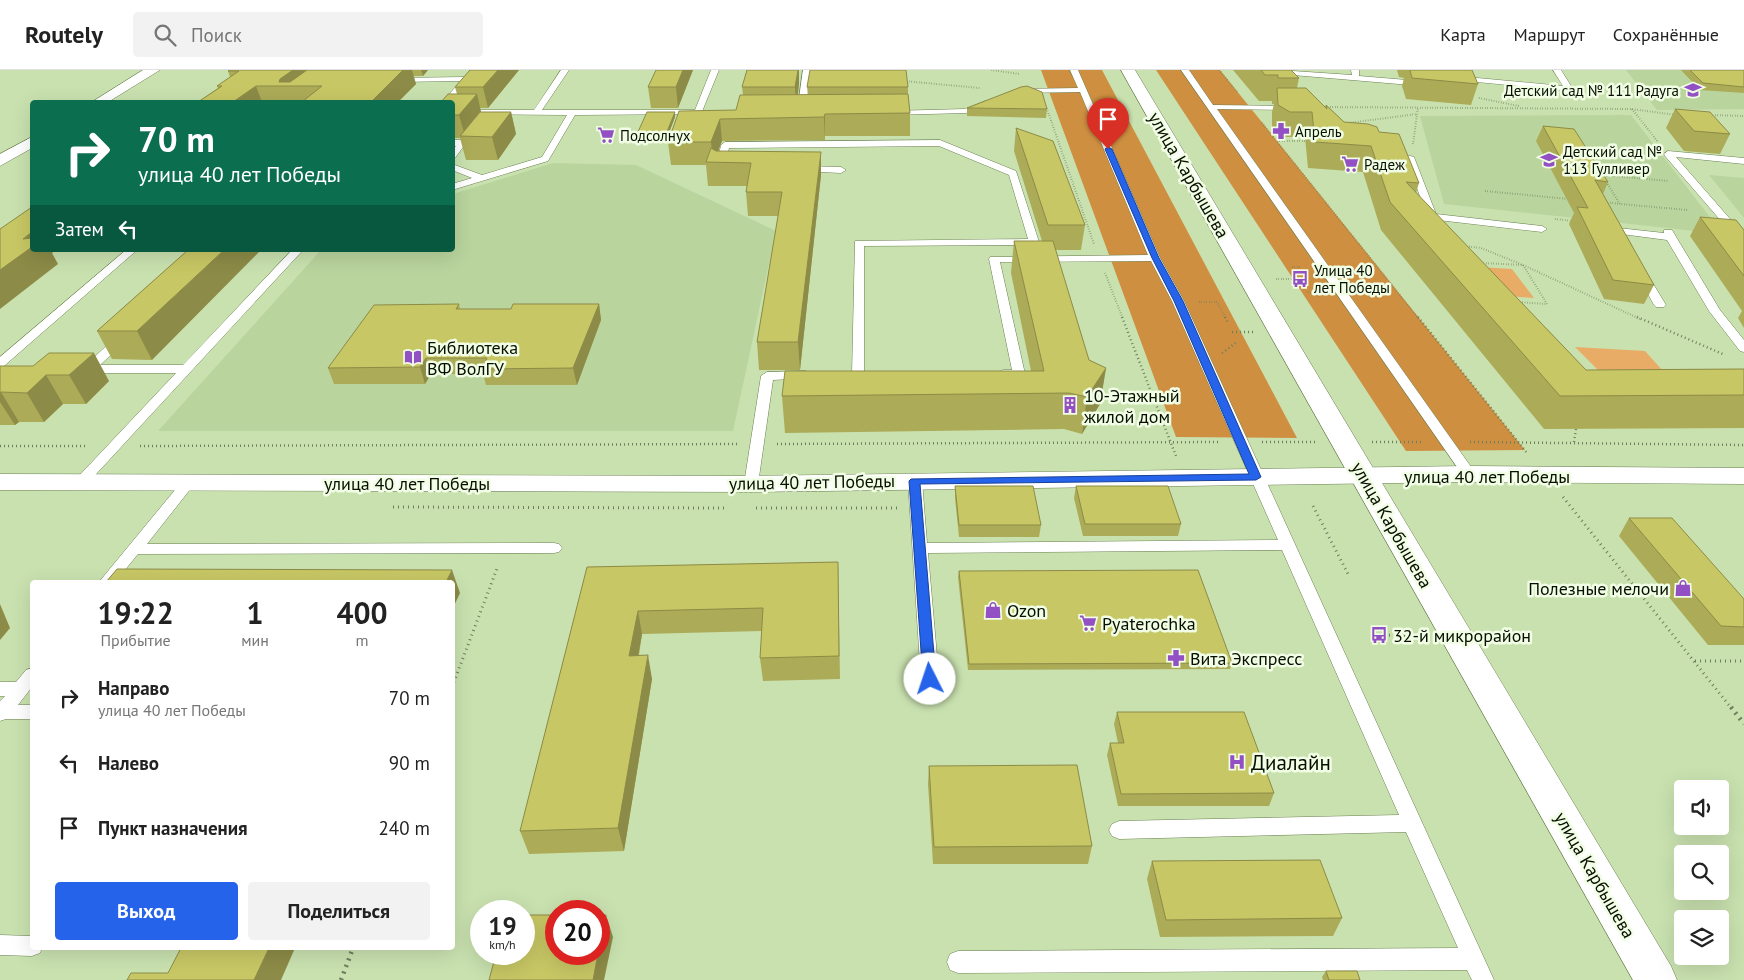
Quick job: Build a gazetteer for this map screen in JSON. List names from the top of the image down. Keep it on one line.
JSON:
{"streets":{"street":["улица Карбышева","улица 40 лет Победы"]},"crossings":[["улица Карбышева","улица 40 лет Победы"]],"places":{"school or university":["Детский сад № 111 Радуга","Детский сад № 113 Гулливер"],"pharmacy":["Апрель","Вита Экспресс"],"supermarket":["Подсолнух","Радеж","Pyaterochka"],"bus stop":["Улица 40 лет Победы","32-й микрорайон"],"library":["Библиотека ВФ ВолГУ"],"building":["10-Этажный жилой дом"],"shop":["Полезные мелочи","Ozon"],"hospital":["Диалайн"]},"page":{"header":"Routely","search":"Поиск","nav":["Карта","Маршрут","Сохранённые"],"turn":["70 m","улица 40 лет Победы"],"then":"Затем","eta":["19:22","Прибытие","1","мин","400","m"],"list":[{"name":"Направо","note":"улица 40 лет Победы","value":"70 m"},{"name":"Налево","value":"90 m"},{"name":"Пункт назначения","value":"240 m"}],"buttons":["Выход","Поделиться"],"speed":"19 km/h","limit":"20"}}
